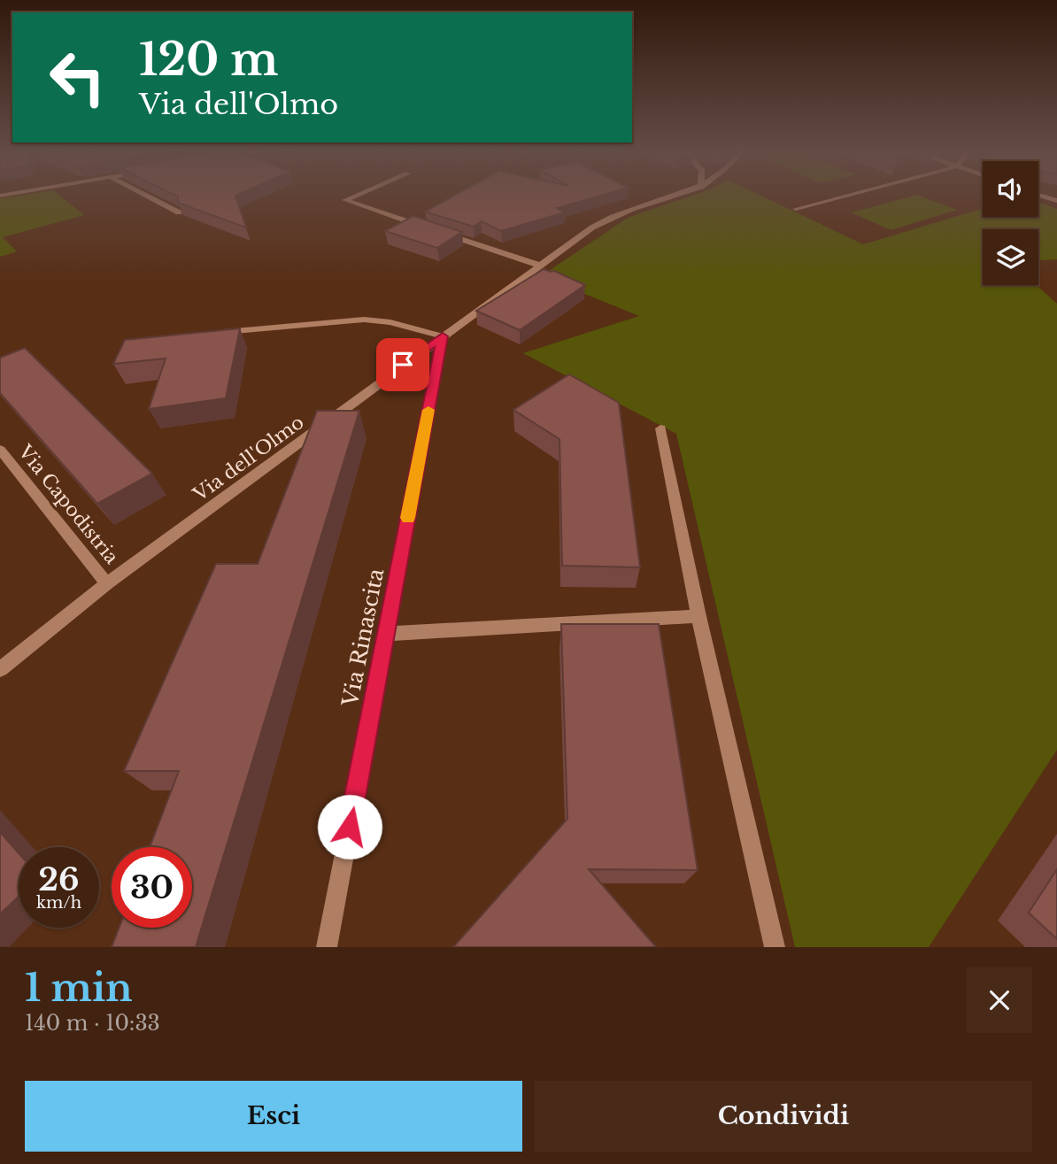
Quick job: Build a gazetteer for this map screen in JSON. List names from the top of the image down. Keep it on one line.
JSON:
{"streets":{"street":["Via dell'Olmo","Via Capodistria","Via Rinascita"]},"crossings":[["Via dell'Olmo","Via Capodistria"],["Via dell'Olmo","Via Rinascita"]],"page":{"turn":["120 m","Via dell'Olmo"],"speed":"26 km/h","limit":"30","heading":["1 min","140 m · 10:33"],"buttons":["Esci","Condividi"]}}
